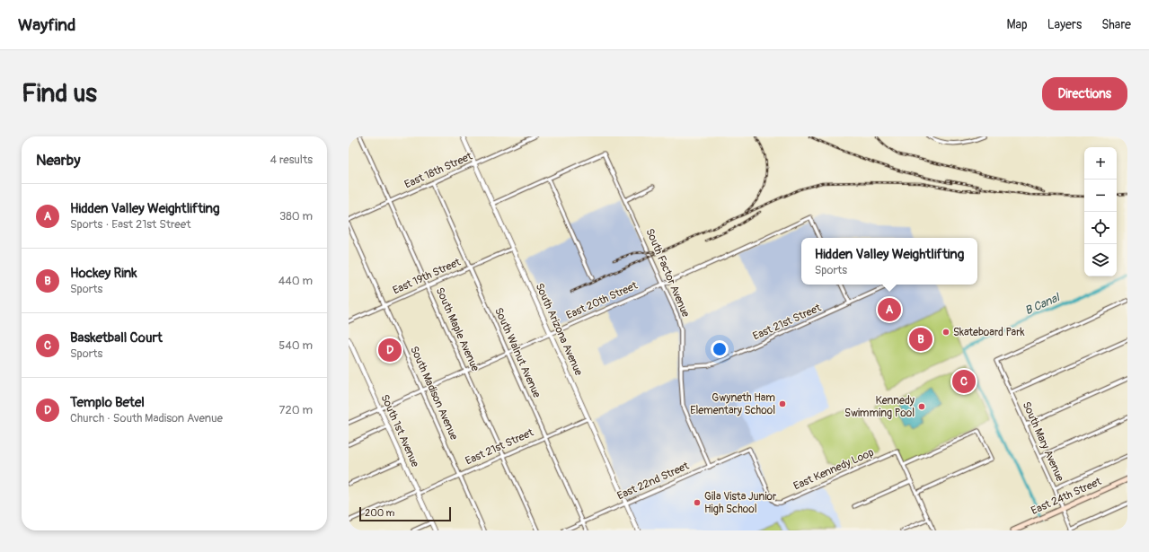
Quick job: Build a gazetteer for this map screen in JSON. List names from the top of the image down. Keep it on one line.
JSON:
{"streets":{"main road":["East 24th Street"],"street":["East 18th Street","South Factor Avenue","East 19th Street","East 20th Street","East 21st Street","South Maple Avenue","South Arizona Avenue","South Walnut Avenue","South Madison Avenue","South 1st Avenue","South Mary Avenue","East Kennedy Loop","East 22nd Street"]},"crossings":[["East 18th Street","South Maple Avenue"],["East 18th Street","South Arizona Avenue"],["East 18th Street","South Walnut Avenue"],["South Factor Avenue","East 20th Street"],["South Factor Avenue","East 21st Street"],["South Factor Avenue","East 22nd Street"],["East 19th Street","South Maple Avenue"],["East 19th Street","South Arizona Avenue"],["East 19th Street","South Walnut Avenue"],["East 19th Street","South Madison Avenue"],["East 20th Street","South Maple Avenue"],["East 20th Street","South Arizona Avenue"],["East 20th Street","South Walnut Avenue"],["East 20th Street","South Madison Avenue"],["East 20th Street","South 1st Avenue"],["East 21st Street","South Maple Avenue"],["East 21st Street","South Arizona Avenue"],["East 21st Street","South Walnut Avenue"],["East 21st Street","South Madison Avenue"],["East 21st Street","South 1st Avenue"],["South Arizona Avenue","East 22nd Street"],["South Walnut Avenue","East 22nd Street"],["South Mary Avenue","East 24th Street"],["East Kennedy Loop","East 22nd Street"]],"water":["B Canal"],"places":["Skateboard Park","Gwyneth Ham Elementary School","Kennedy Swimming Pool","Gila Vista Junior High School"],"scale_bar":"200 m","page":{"header":"Wayfind","nav":["Map","Layers","Share"],"buttons":"Directions","title":"Find us","heading":["Nearby","4 results"],"map_buttons":["+","−"],"list":[{"mark":"A","name":"Hidden Valley Weightlifting","note":"Sports · East 21st Street","value":"380 m"},{"mark":"B","name":"Hockey Rink","note":"Sports","value":"440 m"},{"mark":"C","name":"Basketball Court","note":"Sports","value":"540 m"},{"mark":"D","name":"Templo Betel","note":"Church · South Madison Avenue","value":"720 m"}],"popup":["Hidden Valley Weightlifting","Sports"],"pins":["A","B","D","C"],"scale":"200 m"}}
